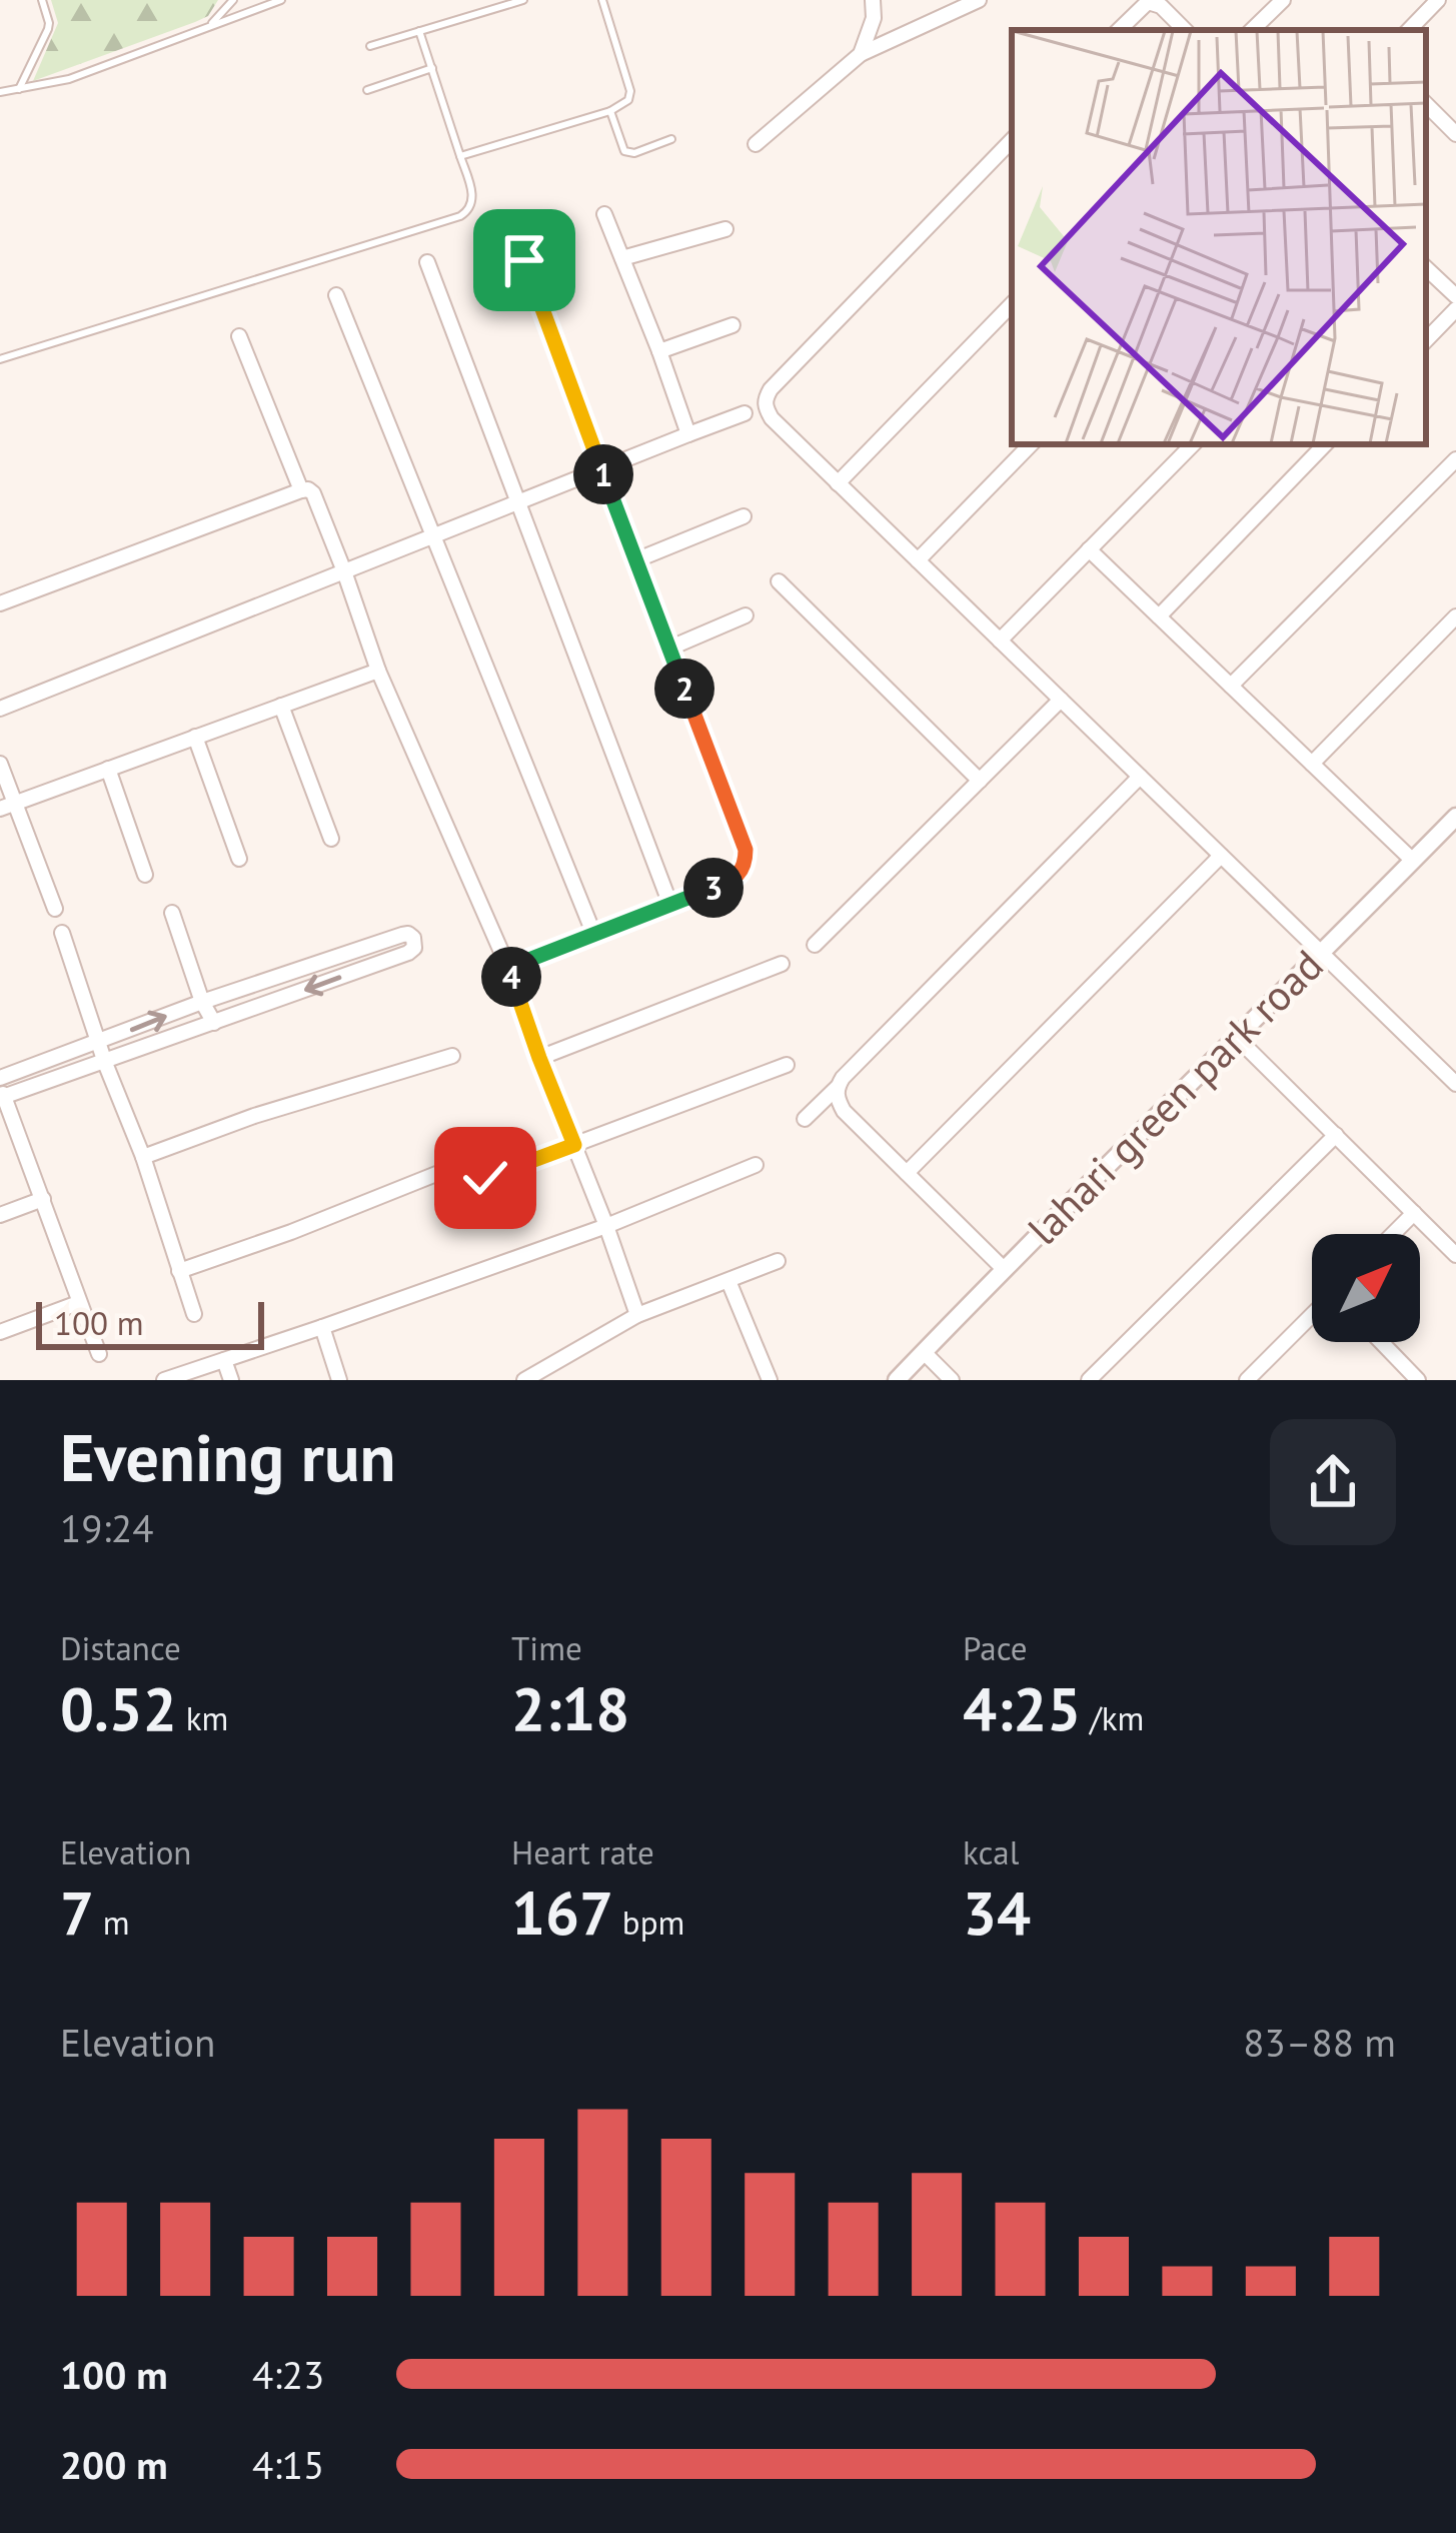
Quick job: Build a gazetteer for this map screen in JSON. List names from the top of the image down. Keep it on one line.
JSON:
{"streets":{"street":["lahari green park road"]},"scale_bar":"100 m","north":"top right","page":{"pins":["1","2","3","4"],"scale":"100 m","heading":["Evening run","19:24"],"stats":[["Distance","0.52 km"],["Time","2:18"],["Pace","4:25 /km"],["Elevation","7 m"],["Heart rate","167 bpm"],["kcal","34"]],"chart":["Elevation","83–88 m"],"list":[{"name":"100 m","note":"4:23"},{"name":"200 m","note":"4:15"}]}}
